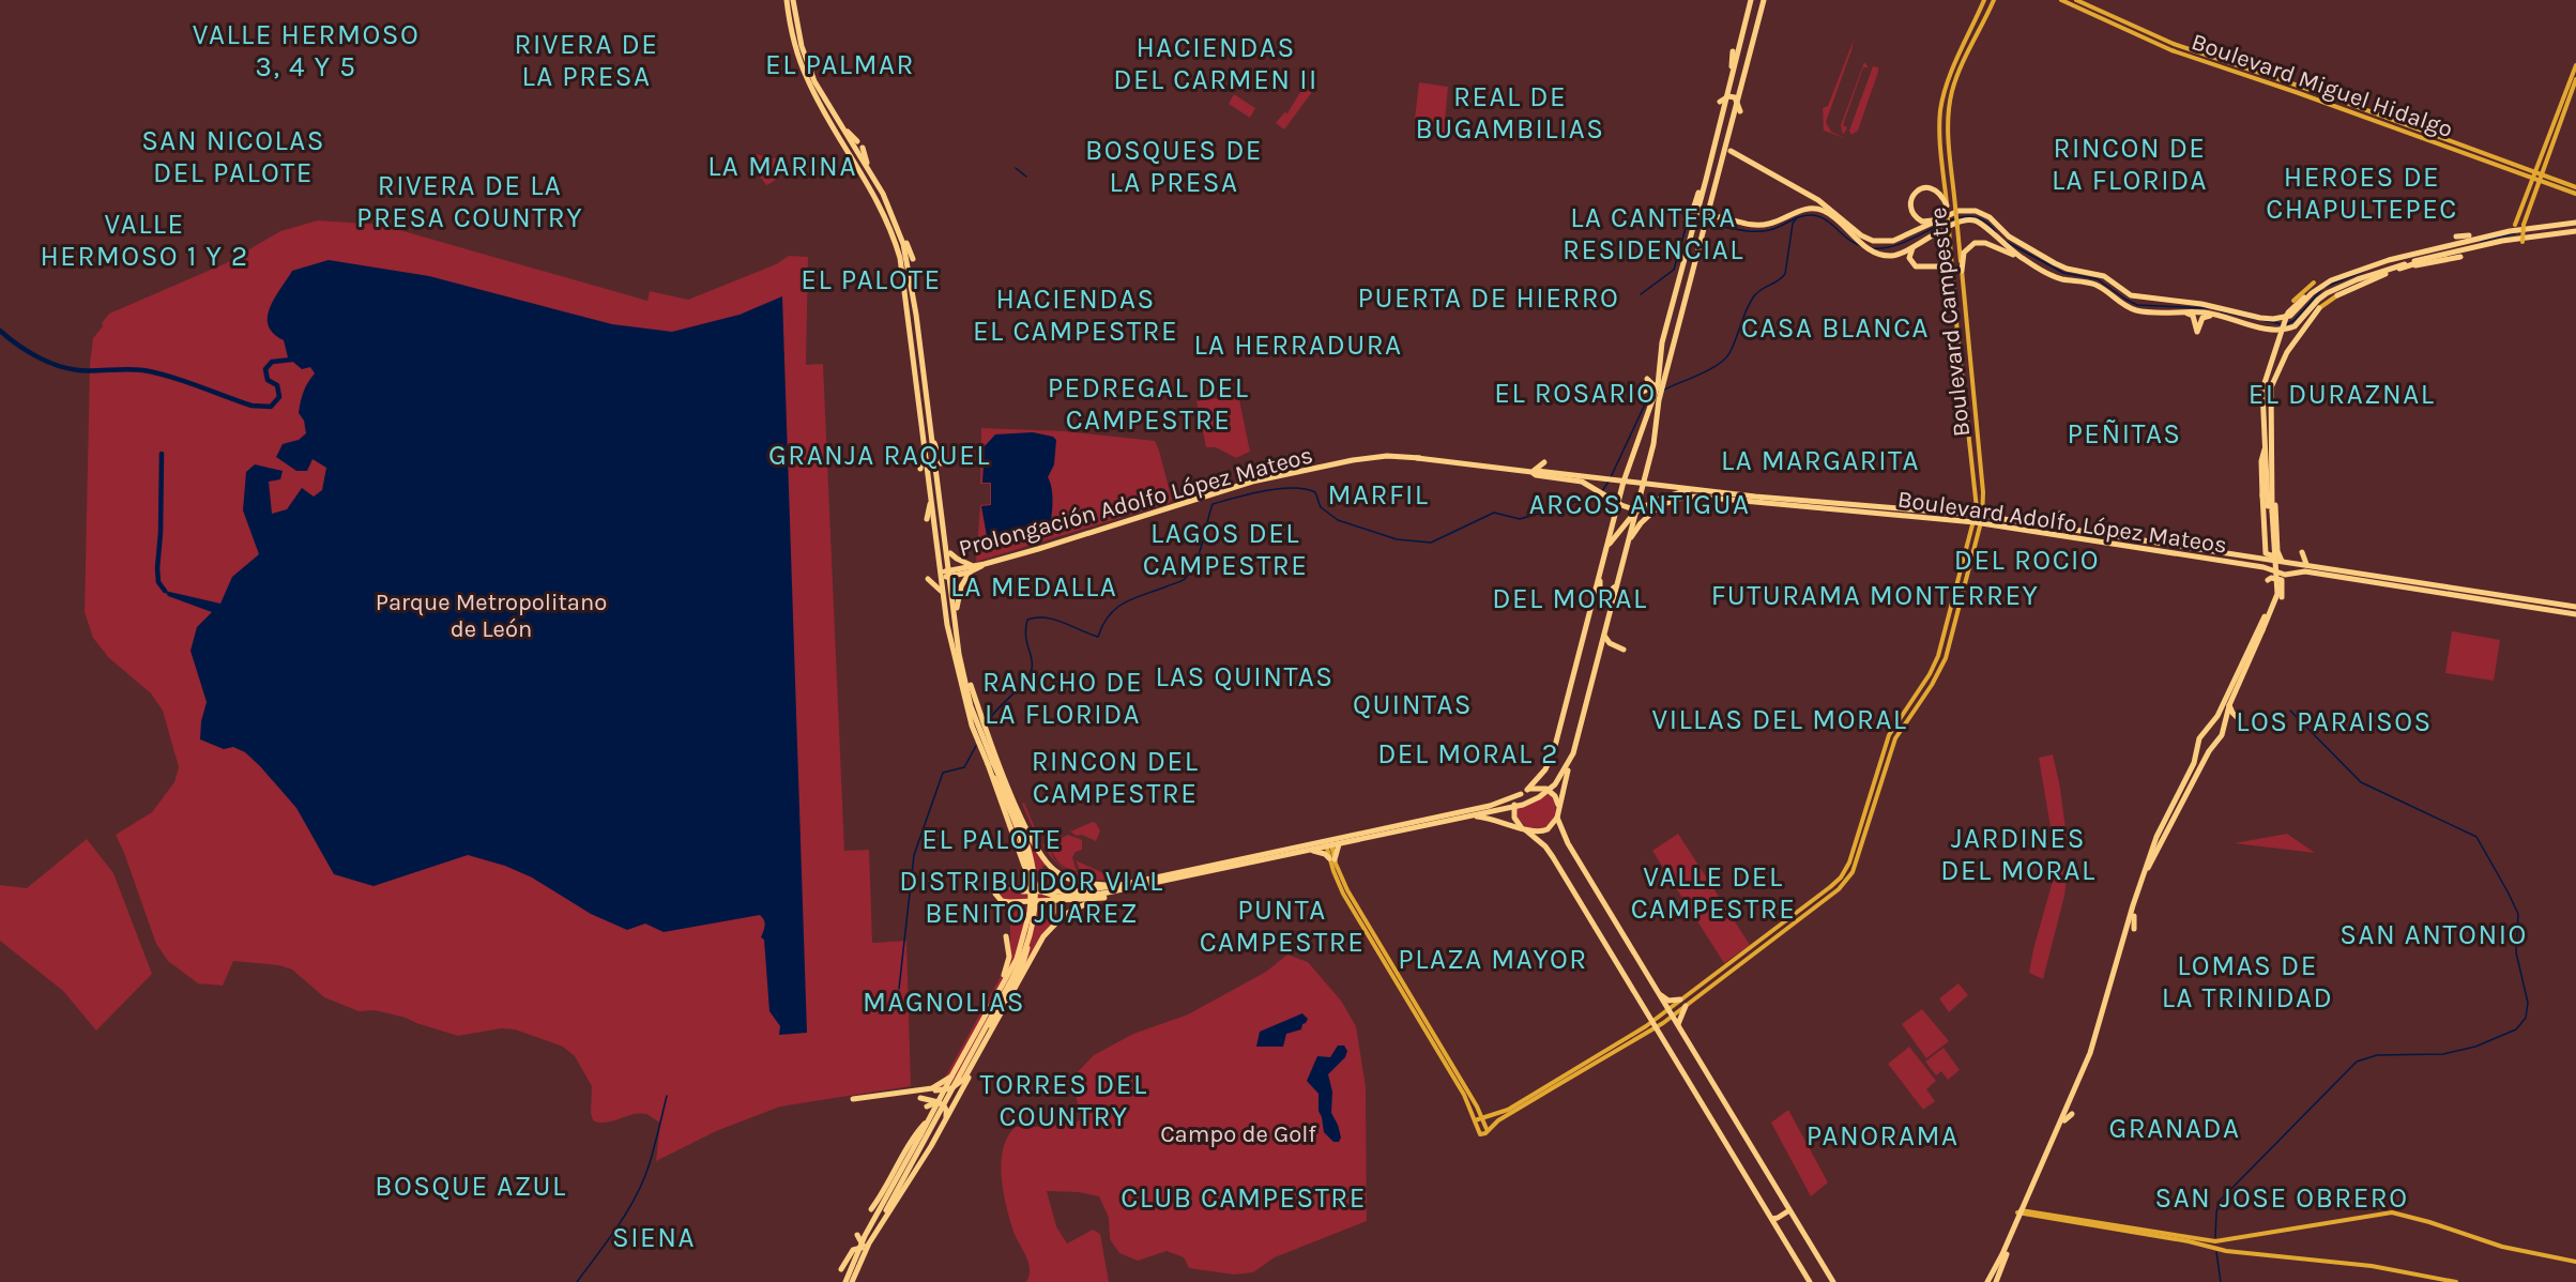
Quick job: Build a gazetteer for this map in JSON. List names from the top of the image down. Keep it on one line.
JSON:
{"streets":{"main road":["Boulevard Miguel Hidalgo","Boulevard Campestre","Prolongación Adolfo López Mateos","Boulevard Adolfo López Mateos"]},"crossings":[["Boulevard Campestre","Boulevard Adolfo López Mateos"],["Prolongación Adolfo López Mateos","Boulevard Adolfo López Mateos"]],"districts":["VALLE HERMOSO 3, 4 Y 5","RIVERA DE LA PRESA","HACIENDAS DEL CARMEN II","EL PALMAR","REAL DE BUGAMBILIAS","SAN NICOLAS DEL PALOTE","RINCON DE LA FLORIDA","BOSQUES DE LA PRESA","LA MARINA","HEROES DE CHAPULTEPEC","RIVERA DE LA PRESA COUNTRY","LA CANTERA RESIDENCIAL","VALLE HERMOSO 1 Y 2","EL PALOTE","PUERTA DE HIERRO","HACIENDAS EL CAMPESTRE","CASA BLANCA","LA HERRADURA","PEDREGAL DEL CAMPESTRE","EL ROSARIO","EL DURAZNAL","PEÑITAS","GRANJA RAQUEL","LA MARGARITA","MARFIL","ARCOS ANTIGUA","LAGOS DEL CAMPESTRE","DEL ROCIO","LA MEDALLA","FUTURAMA MONTERREY","DEL MORAL","LAS QUINTAS","RANCHO DE LA FLORIDA","QUINTAS","VILLAS DEL MORAL","LOS PARAISOS","DEL MORAL 2","RINCON DEL CAMPESTRE","JARDINES DEL MORAL","EL PALOTE","VALLE DEL CAMPESTRE","DISTRIBUIDOR VIAL BENITO JUAREZ","PUNTA CAMPESTRE","SAN ANTONIO","PLAZA MAYOR","LOMAS DE LA TRINIDAD","MAGNOLIAS","TORRES DEL COUNTRY","GRANADA","PANORAMA","BOSQUE AZUL","CLUB CAMPESTRE","SAN JOSE OBRERO","SIENA"],"parks":["Parque Metropolitano de León","Campo de Golf"]}
